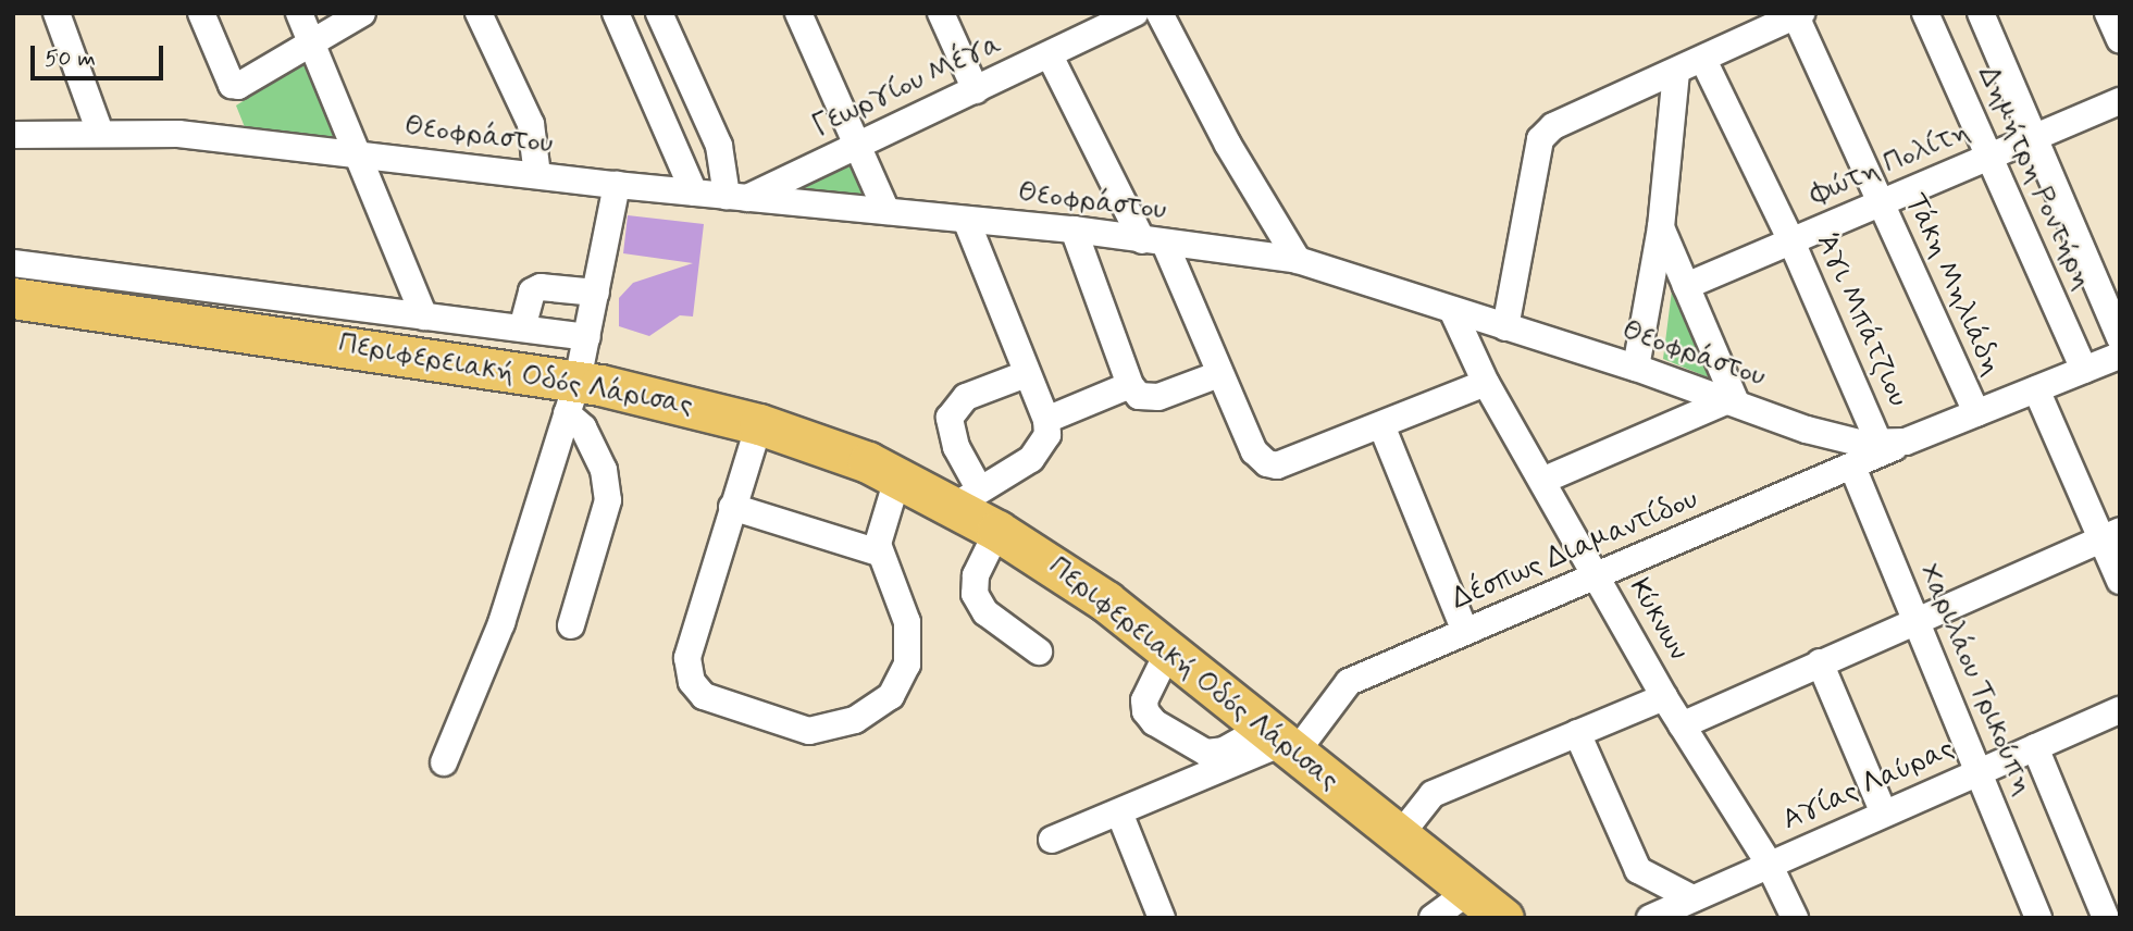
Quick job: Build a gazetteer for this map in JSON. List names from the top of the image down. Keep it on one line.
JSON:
{"streets":{"highway":["Περιφερειακή Οδός Λάρισας"],"street":["Γεωργίου Μέγα","Θεοφράστου","Φώτη Πολίτη","Δημήτρη Ροντήρη","Τάκη Μηλιάδη","Άγι Μπάτζιου","Δέσπως Διαμαντίδου","Κύκνων","Χαριλάου Τρικούπη","Αγίας Λαύρας"]},"crossings":[["Γεωργίου Μέγα","Θεοφράστου"],["Θεοφράστου","Άγι Μπάτζιου"],["Θεοφράστου","Δέσπως Διαμαντίδου"],["Θεοφράστου","Κύκνων"],["Φώτη Πολίτη","Δημήτρη Ροντήρη"],["Φώτη Πολίτη","Τάκη Μηλιάδη"],["Φώτη Πολίτη","Άγι Μπάτζιου"],["Άγι Μπάτζιου","Δέσπως Διαμαντίδου"],["Περιφερειακή Οδός Λάρισας","Δέσπως Διαμαντίδου"],["Δέσπως Διαμαντίδου","Κύκνων"],["Δέσπως Διαμαντίδου","Χαριλάου Τρικούπη"],["Κύκνων","Αγίας Λαύρας"],["Χαριλάου Τρικούπη","Αγίας Λαύρας"]],"scale_bar":"50 m"}
